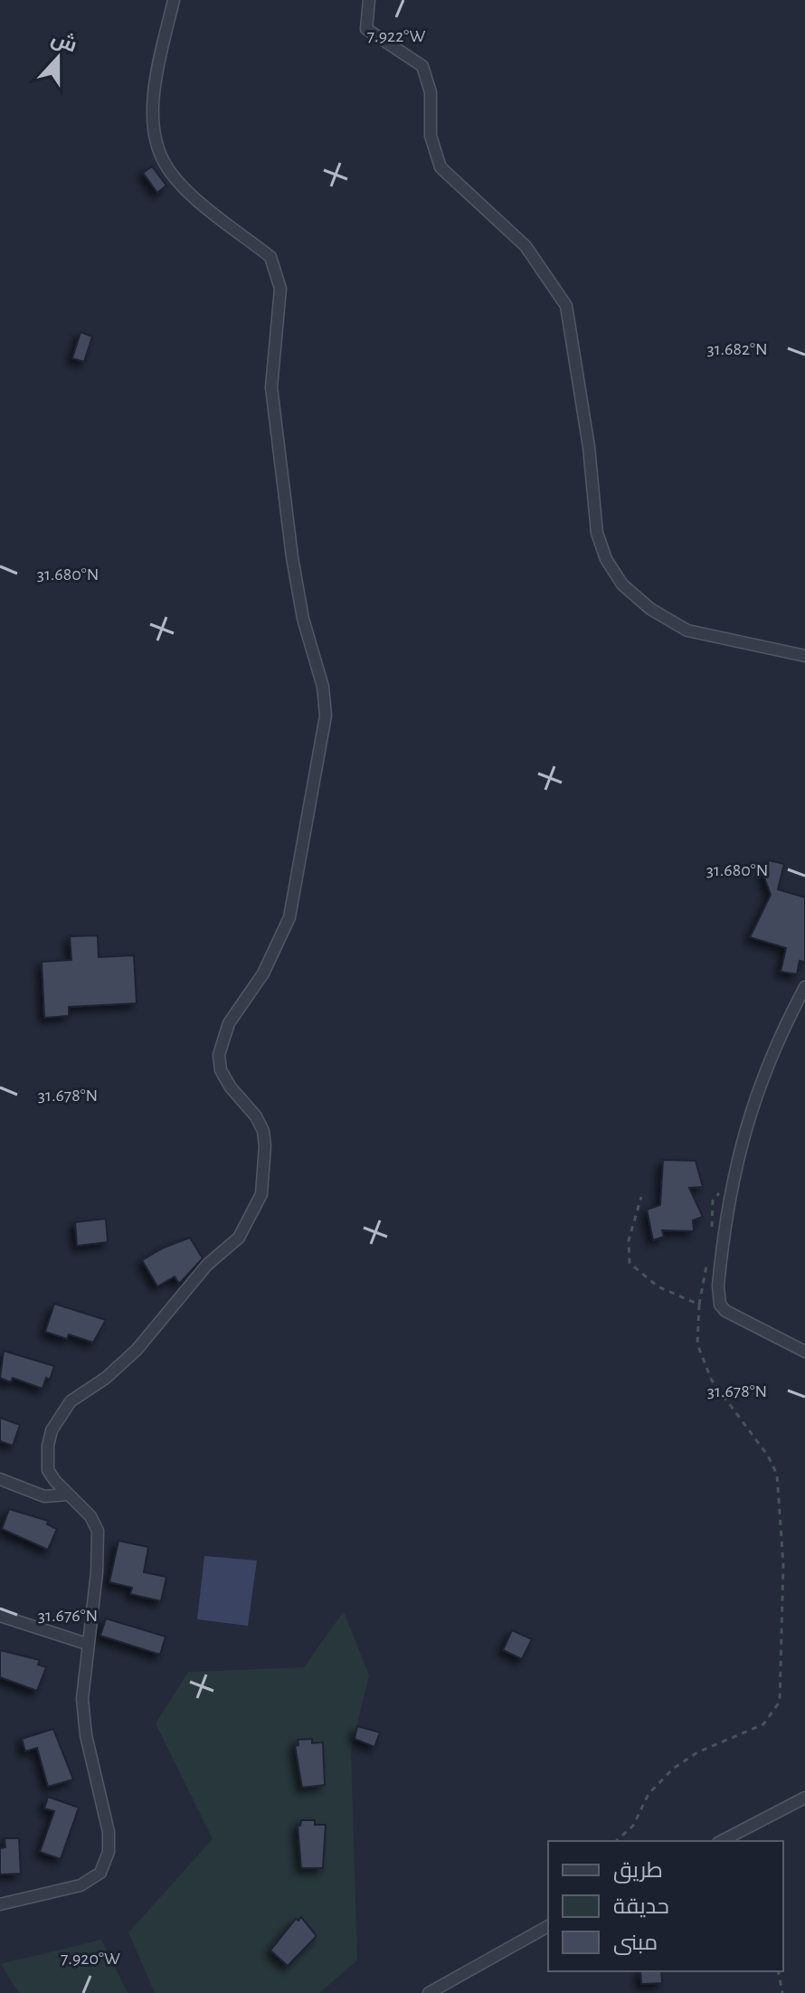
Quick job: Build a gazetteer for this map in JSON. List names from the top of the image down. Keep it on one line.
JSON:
{"legend":["طريق","حديقة","مبنى"],"north":"top","coordinates":["7.922°W","31.682°N","31.680°N","31.678°N","31.676°N","7.920°W"]}
